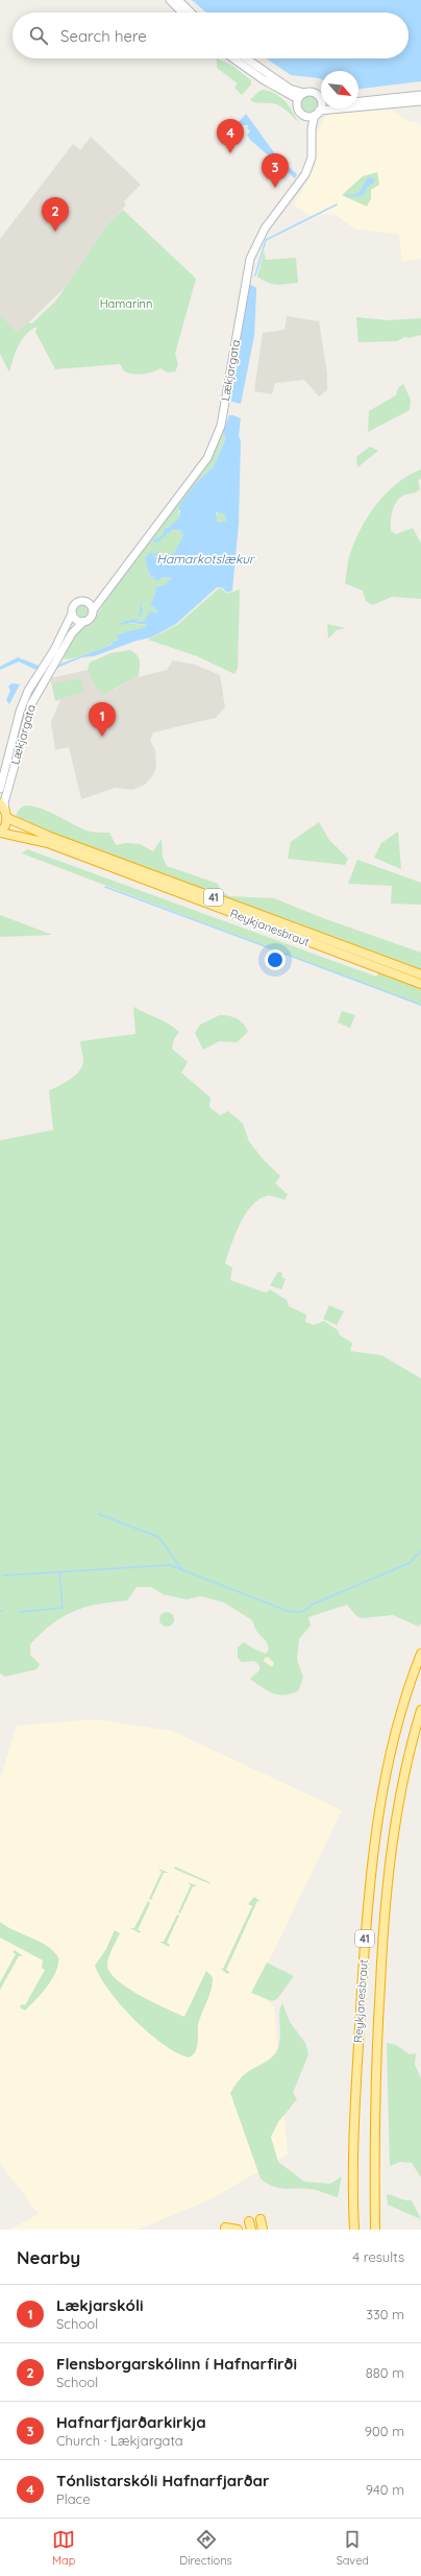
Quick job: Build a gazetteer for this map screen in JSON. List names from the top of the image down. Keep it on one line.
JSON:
{"streets":{"highway":["41","Reykjanesbraut"],"main road":["Lækjargata"]},"crossings":[["Lækjargata","41"],["Lækjargata","Reykjanesbraut"],["41","Reykjanesbraut"]],"water":["Hamarkotslækur"],"parks":["Hamarinn"],"north":"bottom right","page":{"search":"Search here","pins":["4","3","2","1"],"heading":["Nearby","4 results"],"list":[{"mark":"1","name":"Lækjarskóli","note":"School","value":"330 m"},{"mark":"2","name":"Flensborgarskólinn í Hafnarfirði","note":"School","value":"880 m"},{"mark":"3","name":"Hafnarfjarðarkirkja","note":"Church · Lækjargata","value":"900 m"},{"mark":"4","name":"Tónlistarskóli Hafnarfjarðar","note":"Place","value":"940 m"}],"nav":["Map","Directions","Saved"]}}
